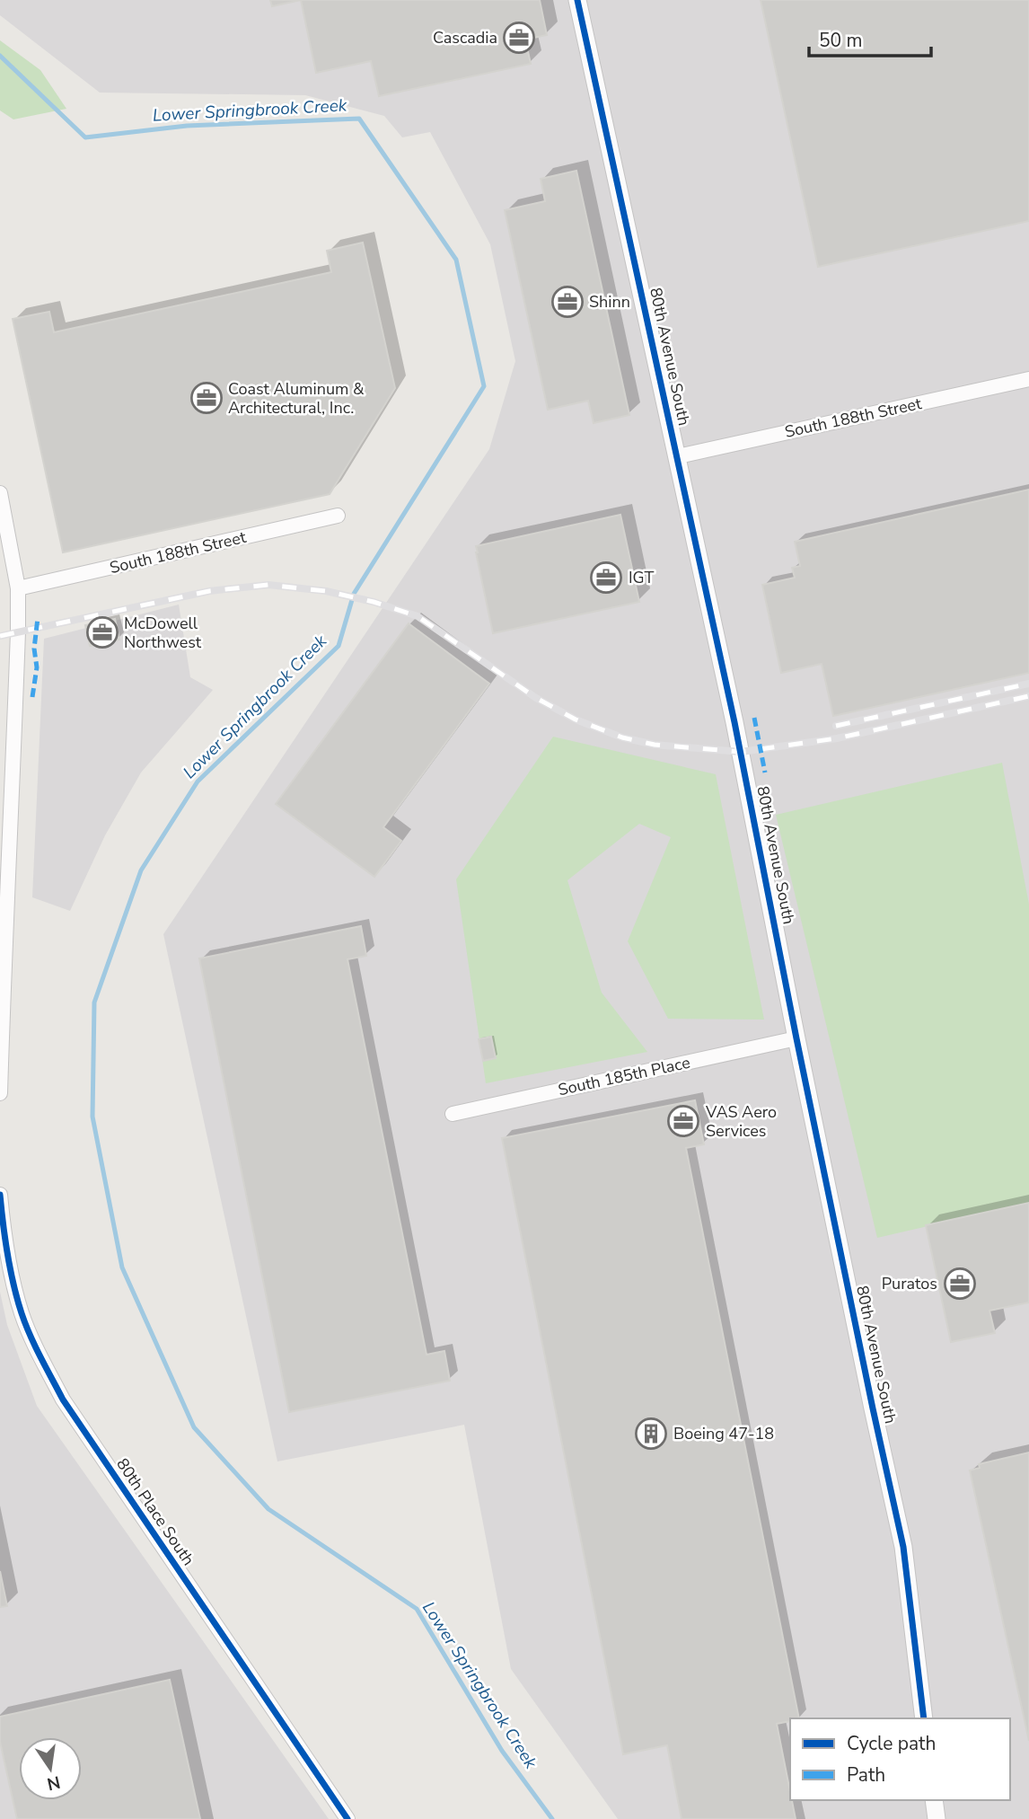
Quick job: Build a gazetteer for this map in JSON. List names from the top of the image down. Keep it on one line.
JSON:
{"streets":{"street":["80th Avenue South","South 188th Street","South 185th Place","80th Place South"]},"crossings":[["80th Avenue South","South 188th Street"],["80th Avenue South","South 185th Place"]],"water":["Lower Springbrook Creek"],"places":{"office":["Cascadia","Shinn","Coast Aluminum & Architectural, Inc.","IGT","McDowell Northwest","VAS Aero Services","Puratos"],"building":["Boeing 47-18"]},"legend":["Cycle path","Path"],"scale_bar":"50 m","north":"bottom"}
